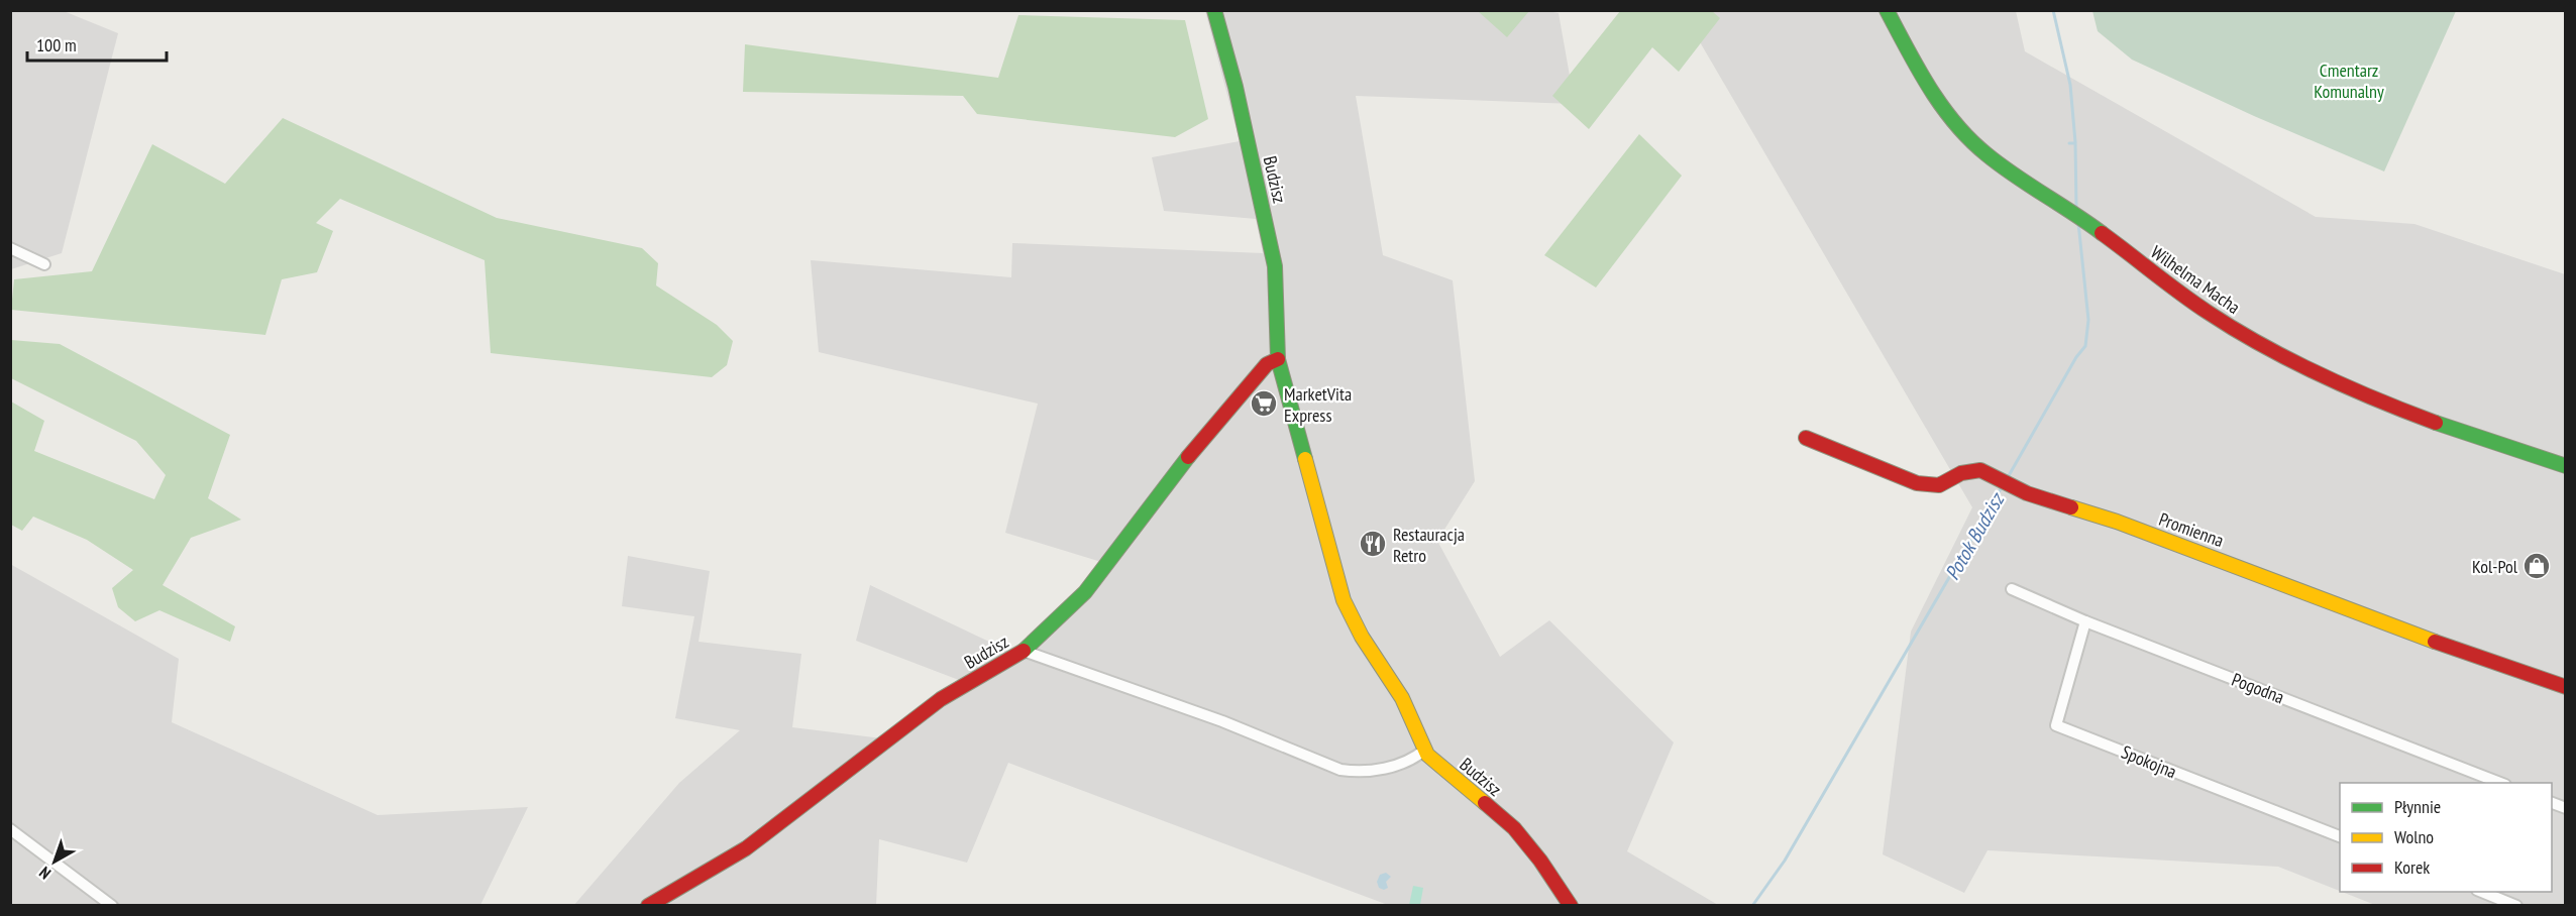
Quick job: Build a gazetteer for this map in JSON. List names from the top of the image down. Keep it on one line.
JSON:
{"streets":{"street":["Budzisz","Wilhelma Macha","Promienna","Pogodna","Spokojna"]},"crossings":[["Pogodna","Spokojna"]],"water":["Potok Budzisz"],"parks":["Cmentarz Komunalny"],"places":{"supermarket":["MarketVita Express"],"restaurant":["Restauracja Retro"],"shop":["Kol-Pol"]},"legend":["Płynnie","Wolno","Korek"],"scale_bar":"100 m","north":"bottom left"}
